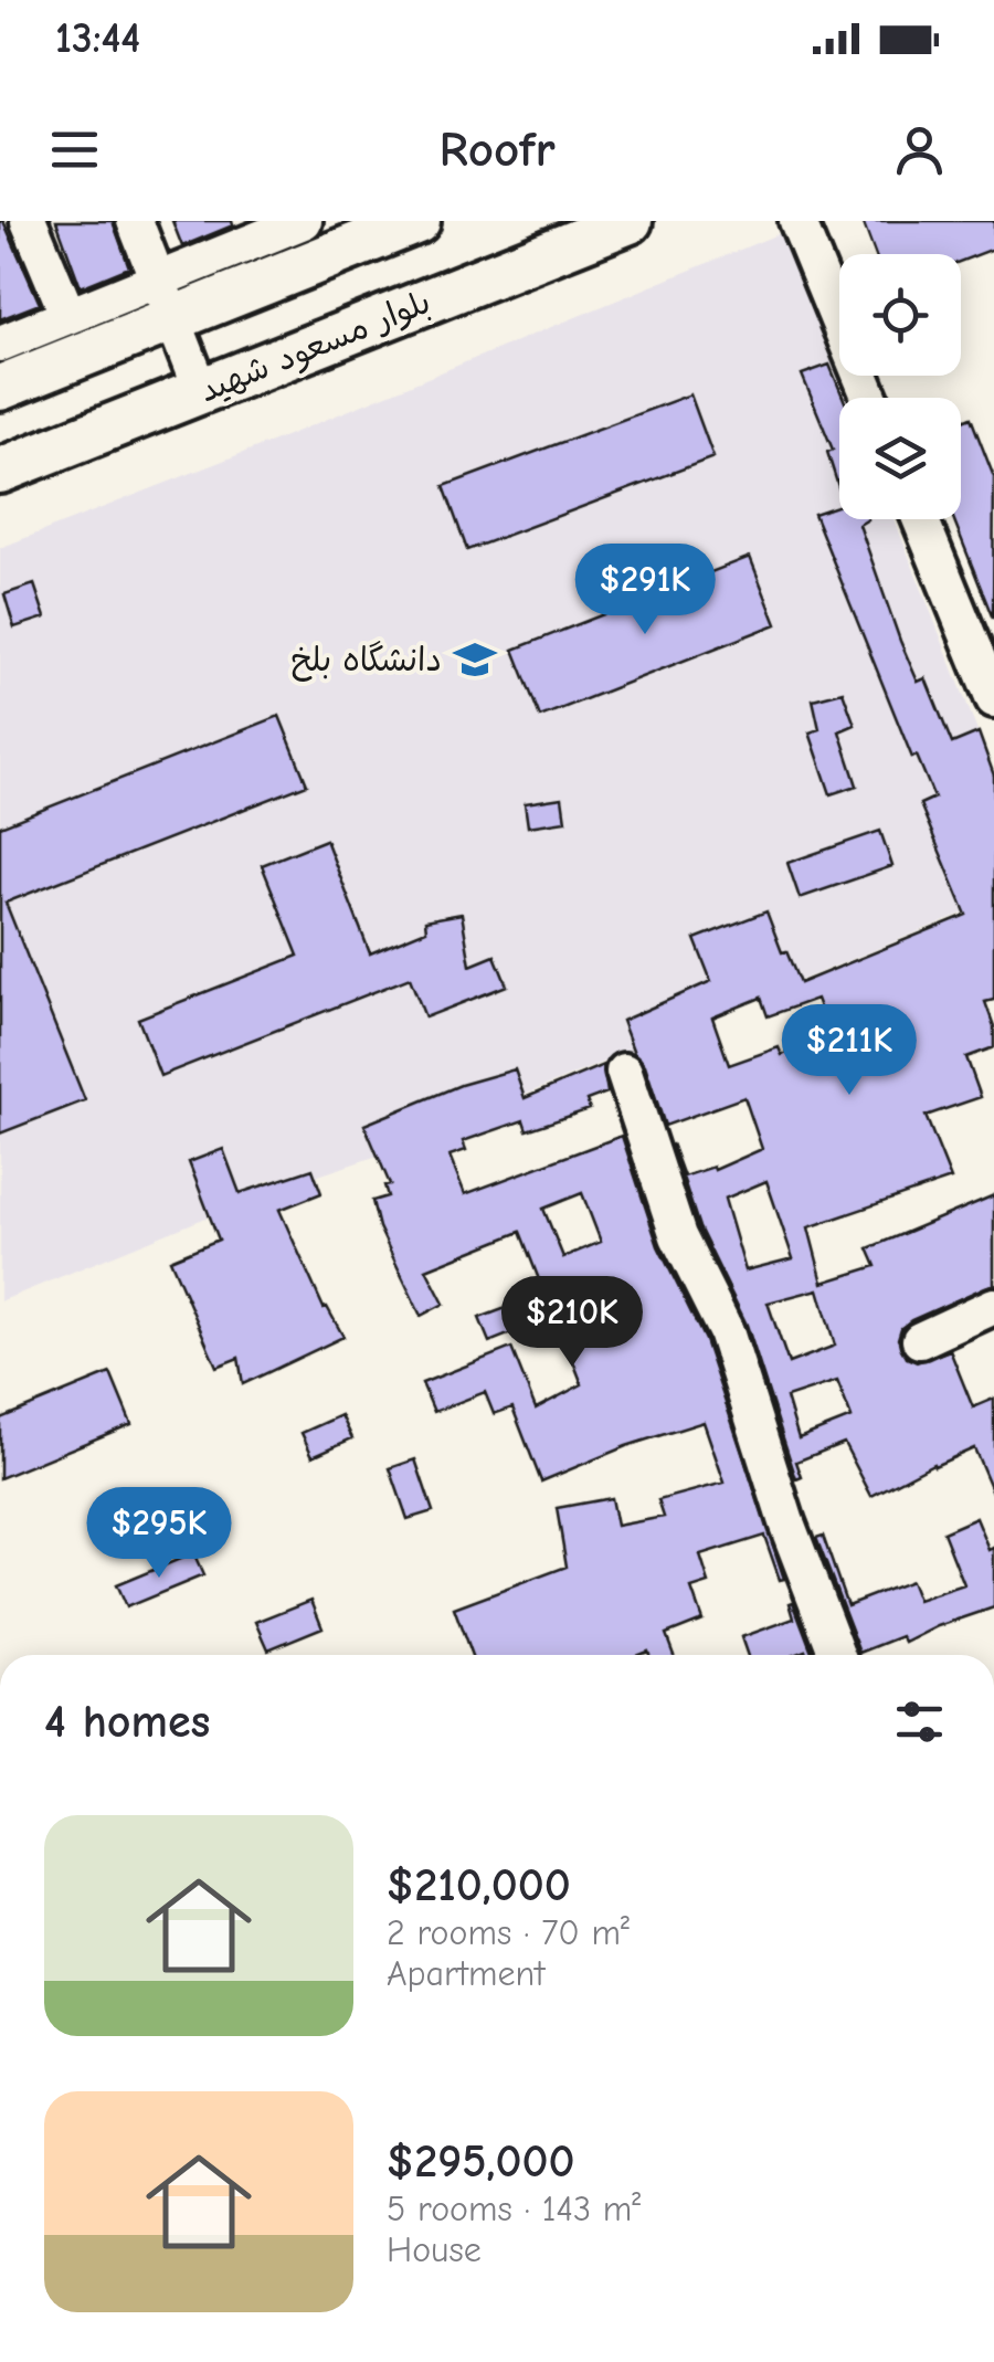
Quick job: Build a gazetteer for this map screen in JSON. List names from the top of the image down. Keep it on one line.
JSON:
{"streets":{"main road":["بلوار مسعود شهید"]},"places":{"school or university":["دانشگاه بلخ"]},"page":{"status":"13:44","header":"Roofr","price":["$291K","$211K","$210K","$295K"],"heading":"4 homes","list":[{"name":"$210,000","note":"2 rooms · 70 m² · Apartment"},{"name":"$295,000","note":"5 rooms · 143 m² · House"}]}}
